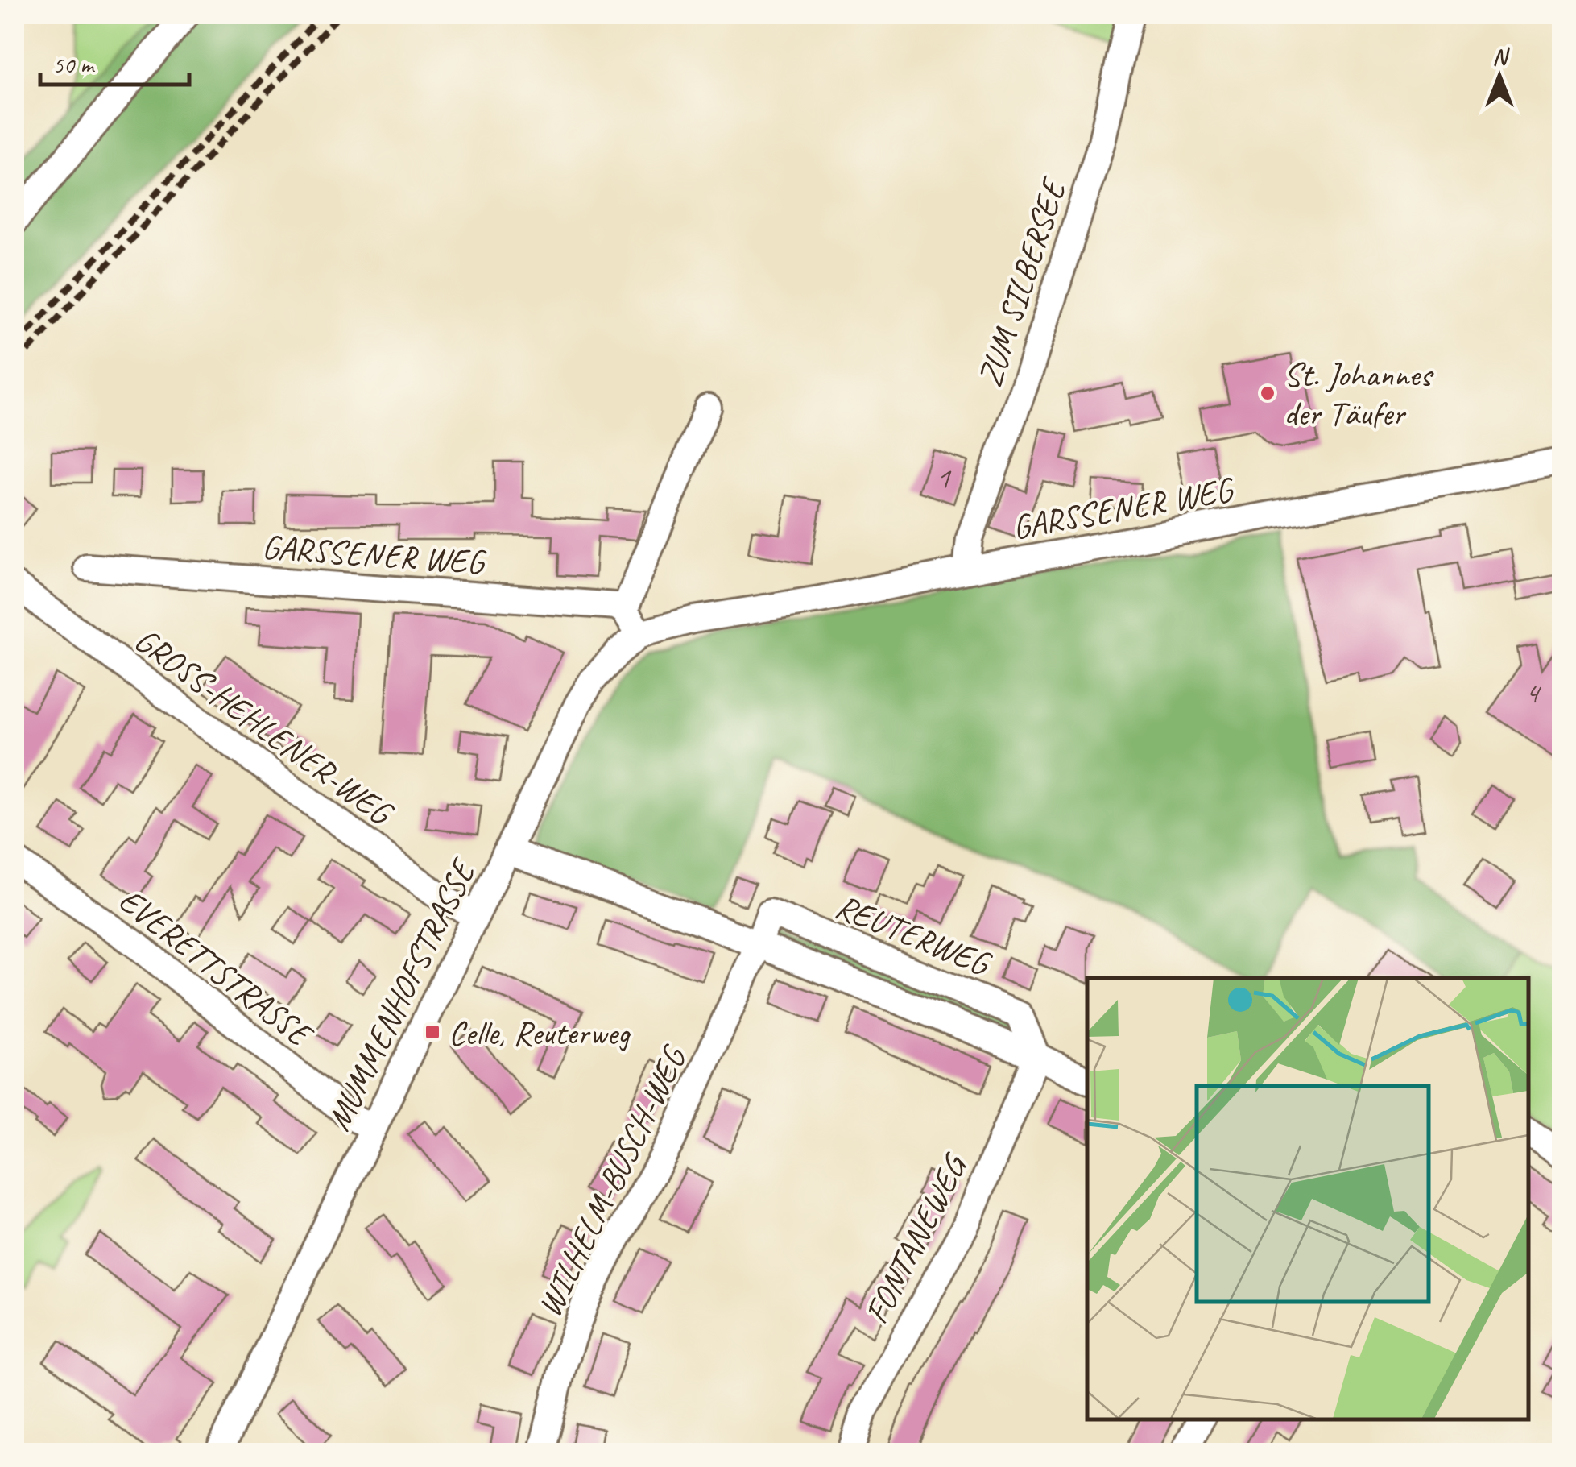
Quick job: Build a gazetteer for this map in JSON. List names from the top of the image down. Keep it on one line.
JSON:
{"streets":{"street":["ZUM SILBERSEE","GARSSENER WEG","GROSS-HEHLENER-WEG","REUTERWEG","EVERETTSTRASSE","MUMMENHOFSTRASSE","WILHELM-BUSCH-WEG","FONTANEWEG"]},"crossings":[["ZUM SILBERSEE","GARSSENER WEG"],["GARSSENER WEG","MUMMENHOFSTRASSE"],["GROSS-HEHLENER-WEG","MUMMENHOFSTRASSE"],["REUTERWEG","MUMMENHOFSTRASSE"],["REUTERWEG","WILHELM-BUSCH-WEG"],["REUTERWEG","FONTANEWEG"],["EVERETTSTRASSE","MUMMENHOFSTRASSE"]],"places":{"other":["St. Johannes der Täufer"],"transit":["Celle, Reuterweg"]},"house_numbers":["1","4"],"scale_bar":"50 m","north":"top"}
